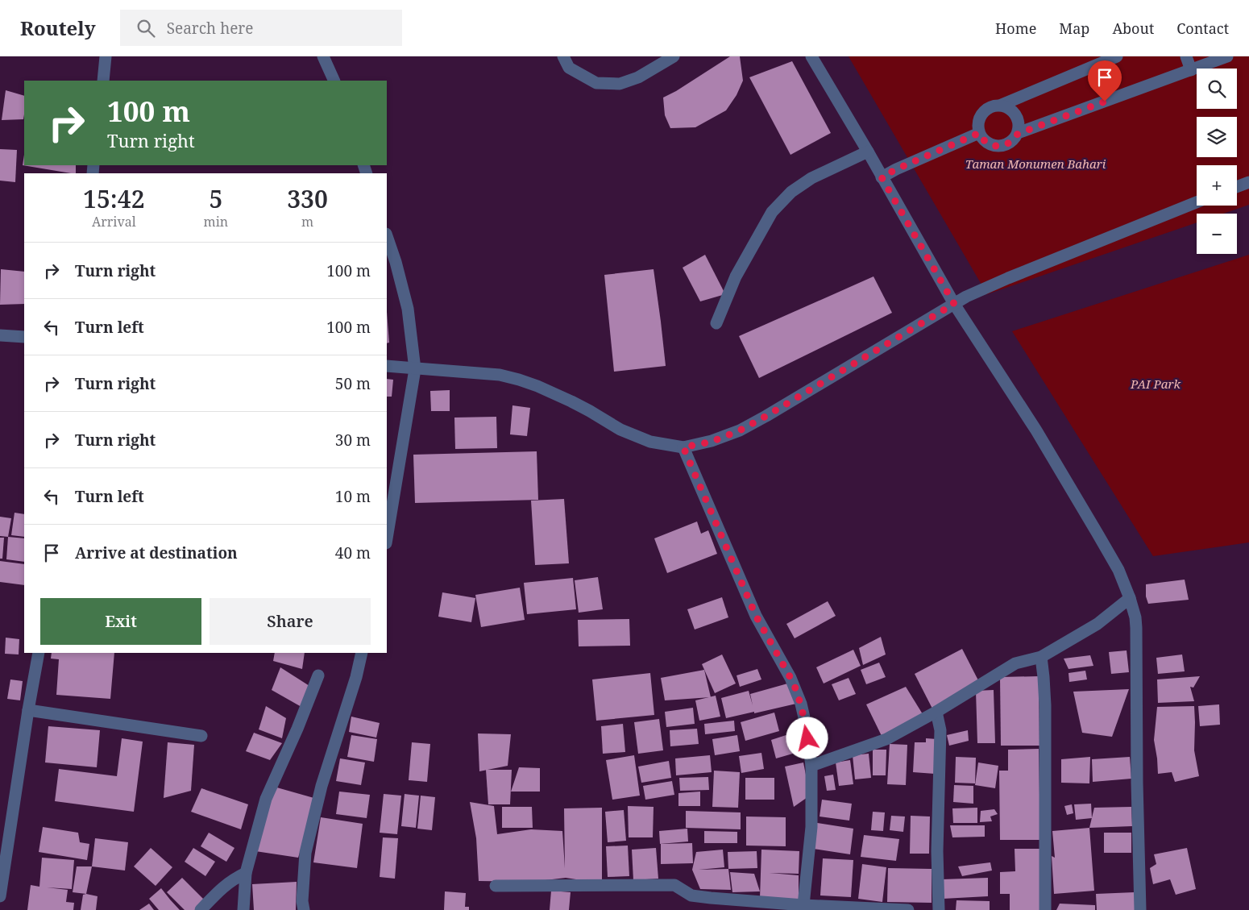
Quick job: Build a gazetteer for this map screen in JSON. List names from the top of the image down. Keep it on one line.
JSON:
{"parks":["Taman Monumen Bahari","PAI Park"],"page":{"header":"Routely","search":"Search here","nav":["Home","Map","About","Contact"],"map_buttons":["+","−"],"turn":["100 m","Turn right"],"eta":["15:42","Arrival","5","min","330","m"],"list":[{"name":"Turn right","value":"100 m"},{"name":"Turn left","value":"100 m"},{"name":"Turn right","value":"50 m"},{"name":"Turn right","value":"30 m"},{"name":"Turn left","value":"10 m"},{"name":"Arrive at destination","value":"40 m"}],"buttons":["Exit","Share"]}}
